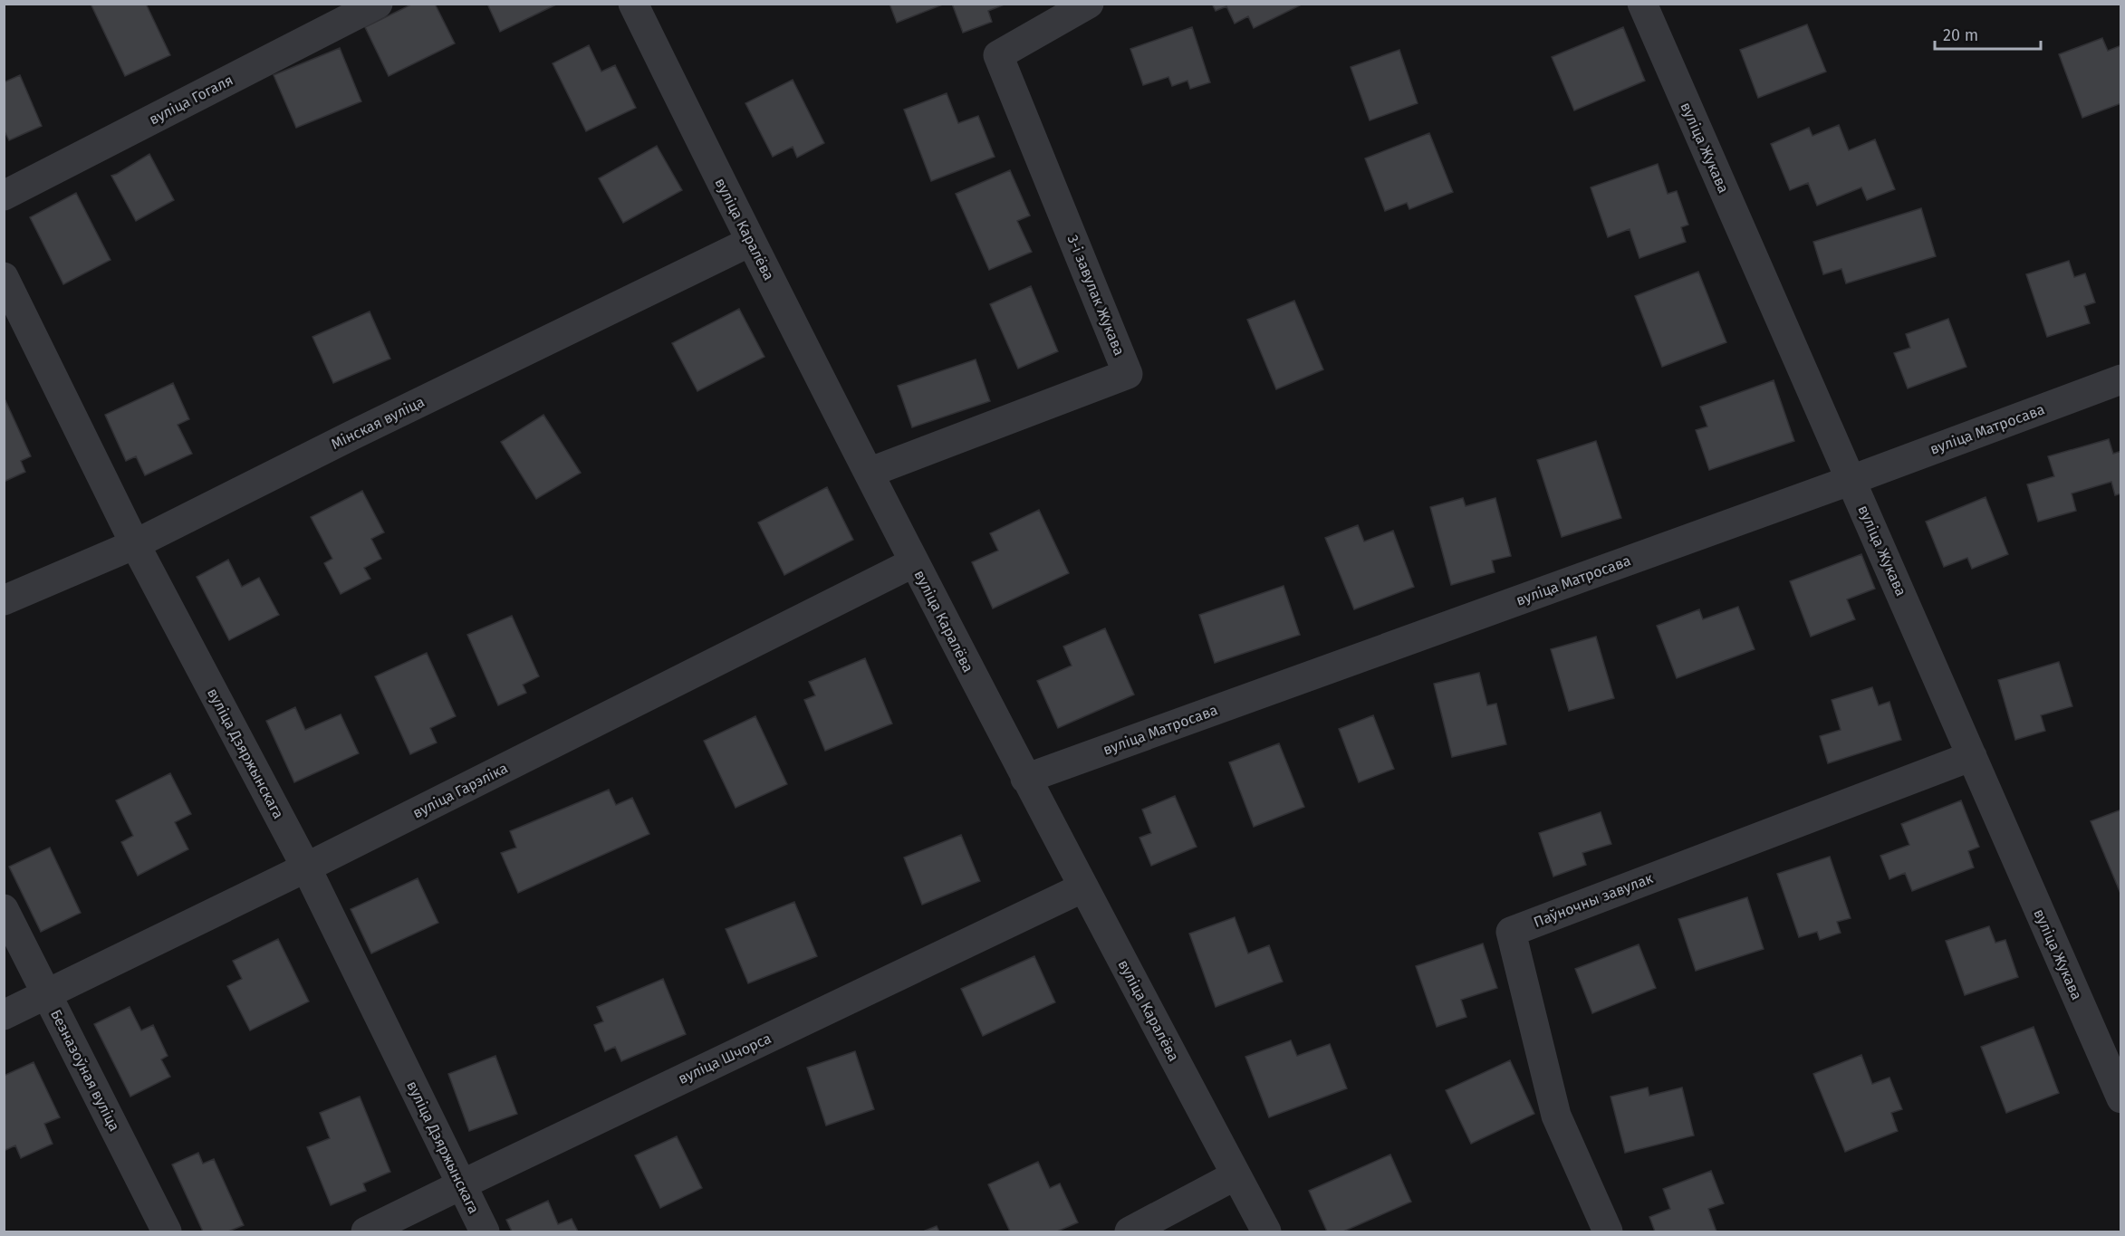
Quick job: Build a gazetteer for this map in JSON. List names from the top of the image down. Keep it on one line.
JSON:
{"streets":{"street":["вуліца Гогаля","вуліца Жукава","вуліца Каралёва","3-і завулак Жукава","Мінская вуліца","вуліца Матросава","вуліца Дзяржынскага","вуліца Гарэліка","Паўночны завулак","вуліца Шчорса","Безназоўная вуліца"]},"crossings":[["вуліца Жукава","вуліца Матросава"],["вуліца Жукава","Паўночны завулак"],["вуліца Каралёва","3-і завулак Жукава"],["вуліца Каралёва","Мінская вуліца"],["вуліца Каралёва","вуліца Матросава"],["вуліца Каралёва","вуліца Гарэліка"],["вуліца Каралёва","вуліца Шчорса"],["Мінская вуліца","вуліца Дзяржынскага"],["вуліца Дзяржынскага","вуліца Гарэліка"],["вуліца Дзяржынскага","вуліца Шчорса"],["вуліца Гарэліка","Безназоўная вуліца"]],"scale_bar":"20 m"}
